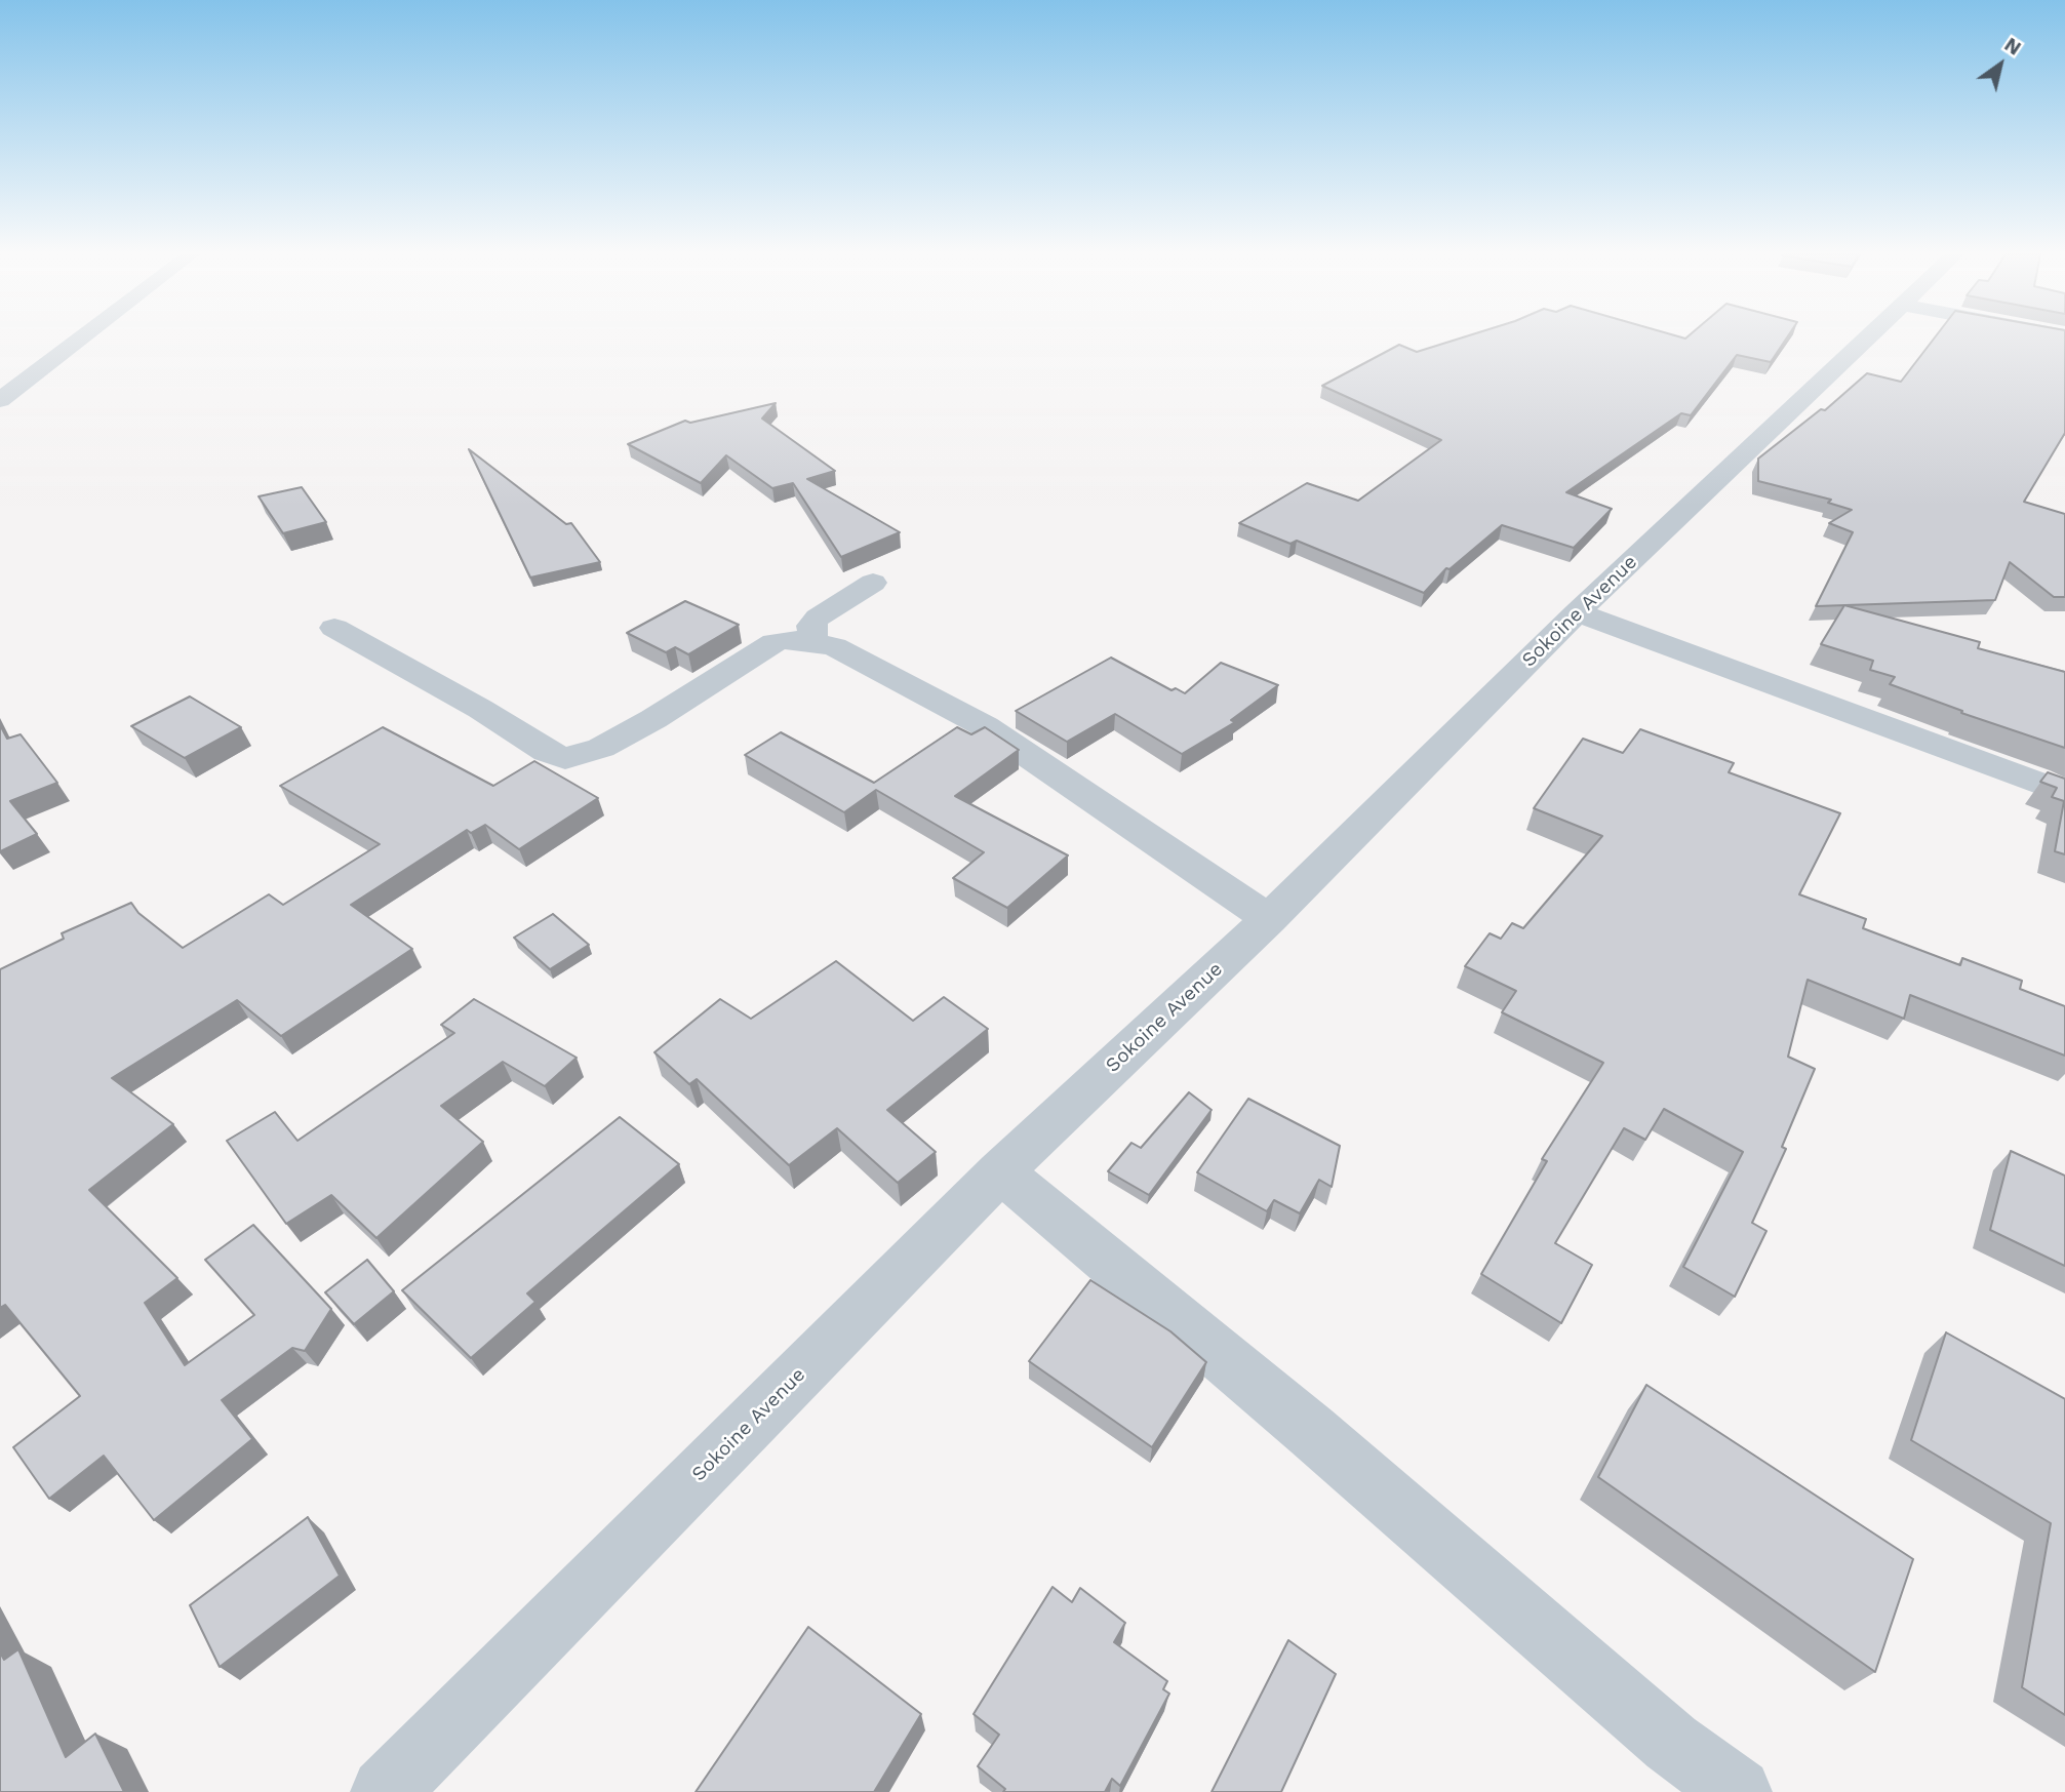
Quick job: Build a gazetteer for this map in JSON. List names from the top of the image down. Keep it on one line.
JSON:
{"streets":{"street":["Sokoine Avenue"]},"north":"top right"}
